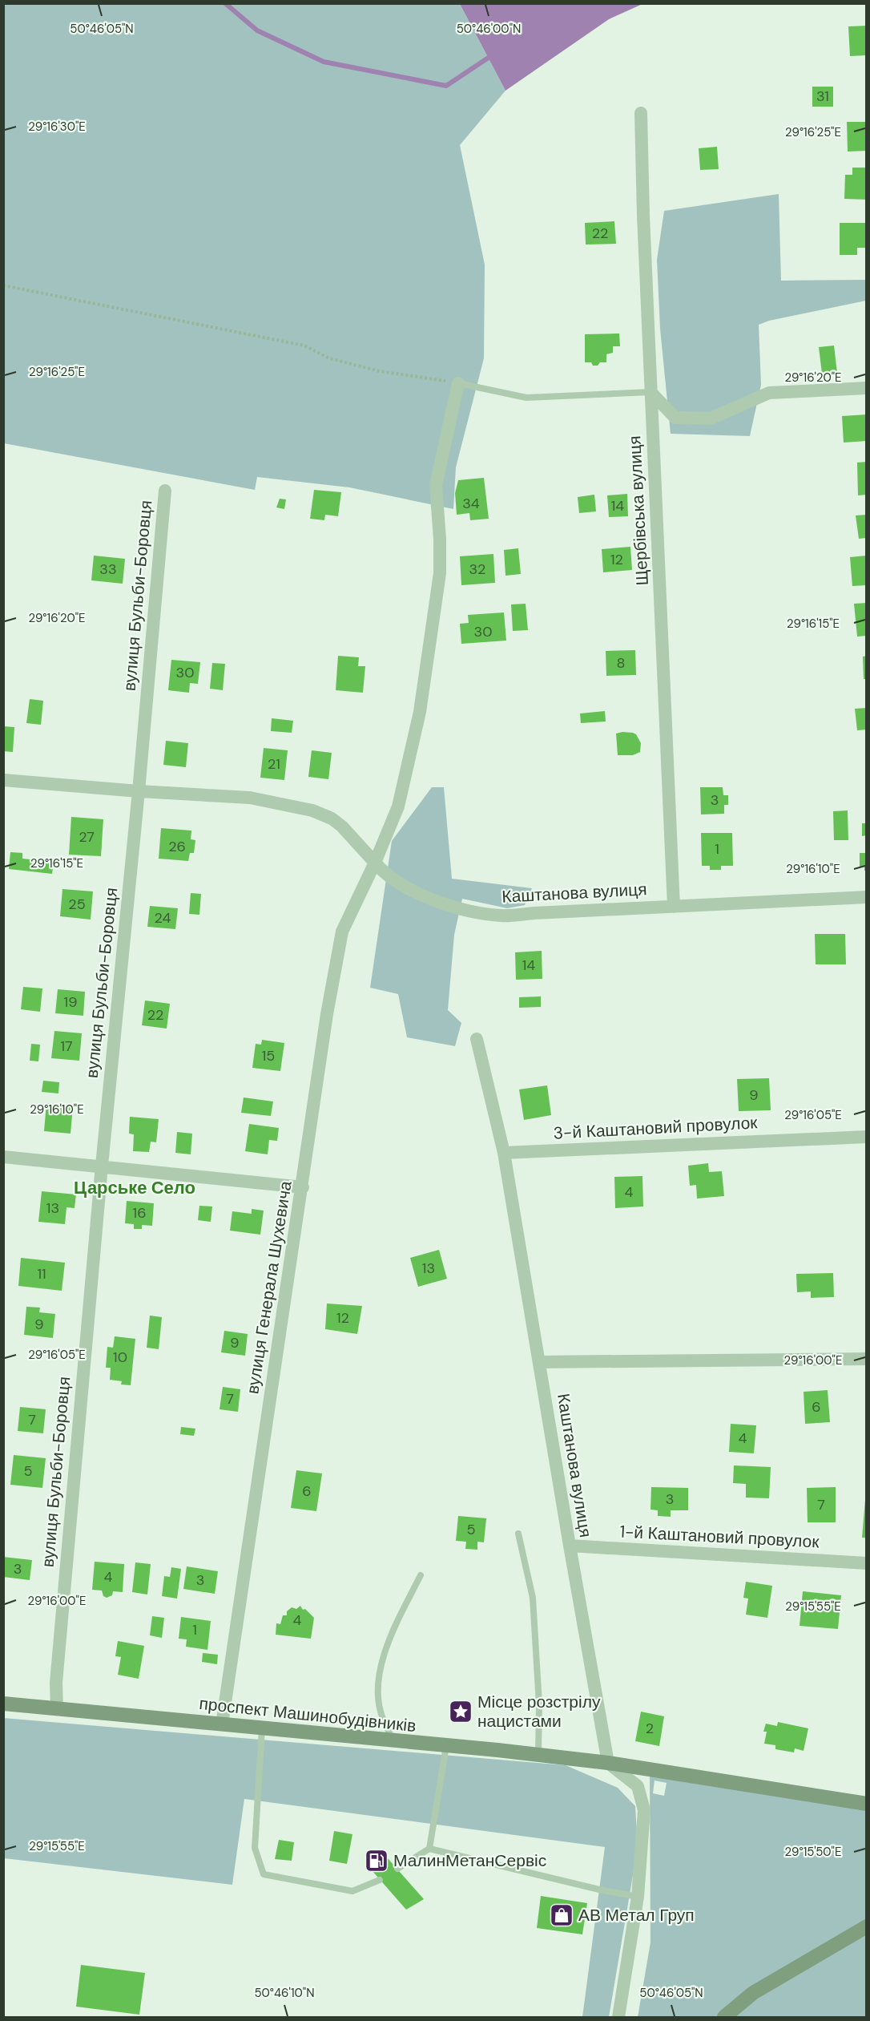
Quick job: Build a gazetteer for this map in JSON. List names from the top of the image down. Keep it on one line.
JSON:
{"streets":{"street":["Щербівська вулиця","вулиця Бульби-Боровця","Каштанова вулиця","3-й Каштановий провулок","вулиця Генерала Шухевича","1-й Каштановий провулок","проспект Машинобудівників"]},"crossings":[["Щербівська вулиця","Каштанова вулиця"],["вулиця Бульби-Боровця","проспект Машинобудівників"],["Каштанова вулиця","3-й Каштановий провулок"],["Каштанова вулиця","вулиця Генерала Шухевича"],["Каштанова вулиця","1-й Каштановий провулок"],["Каштанова вулиця","проспект Машинобудівників"],["вулиця Генерала Шухевича","проспект Машинобудівників"]],"districts":["Царське Село"],"places":{"place":["Місце розстрілу нацистами"],"fuel station":["МалинМетанСервіс"],"shop":["АВ Метал Груп"]},"house_numbers":["31","22","34","14","12","33","32","30","8","30","21","3","27","26","1","25","24","14","19","22","17","15","9","4","13","16","13","11","12","9","9","10","7","6","7","4","5","6","3","7","5","3","4","3","4","1","2"],"coordinates":["50°46'05\"N","50°46'00\"N","29°16'30\"E","29°16'25\"E","29°16'20\"E","29°16'15\"E","29°16'10\"E","29°16'05\"E","29°16'00\"E","29°15'55\"E","29°15'50\"E","50°46'10\"N"]}
